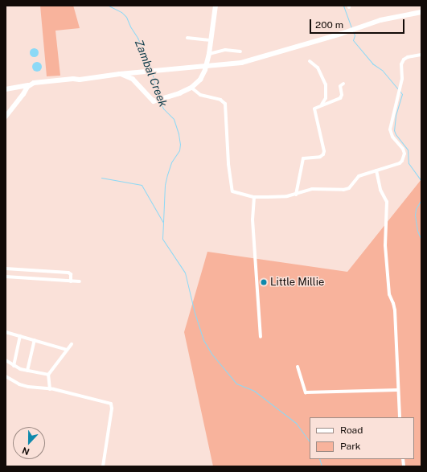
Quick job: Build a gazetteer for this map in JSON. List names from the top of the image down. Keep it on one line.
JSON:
{"water":["Zambal Creek"],"places":["Little Millie"],"legend":["Road","Park"],"scale_bar":"200 m","north":"bottom"}
